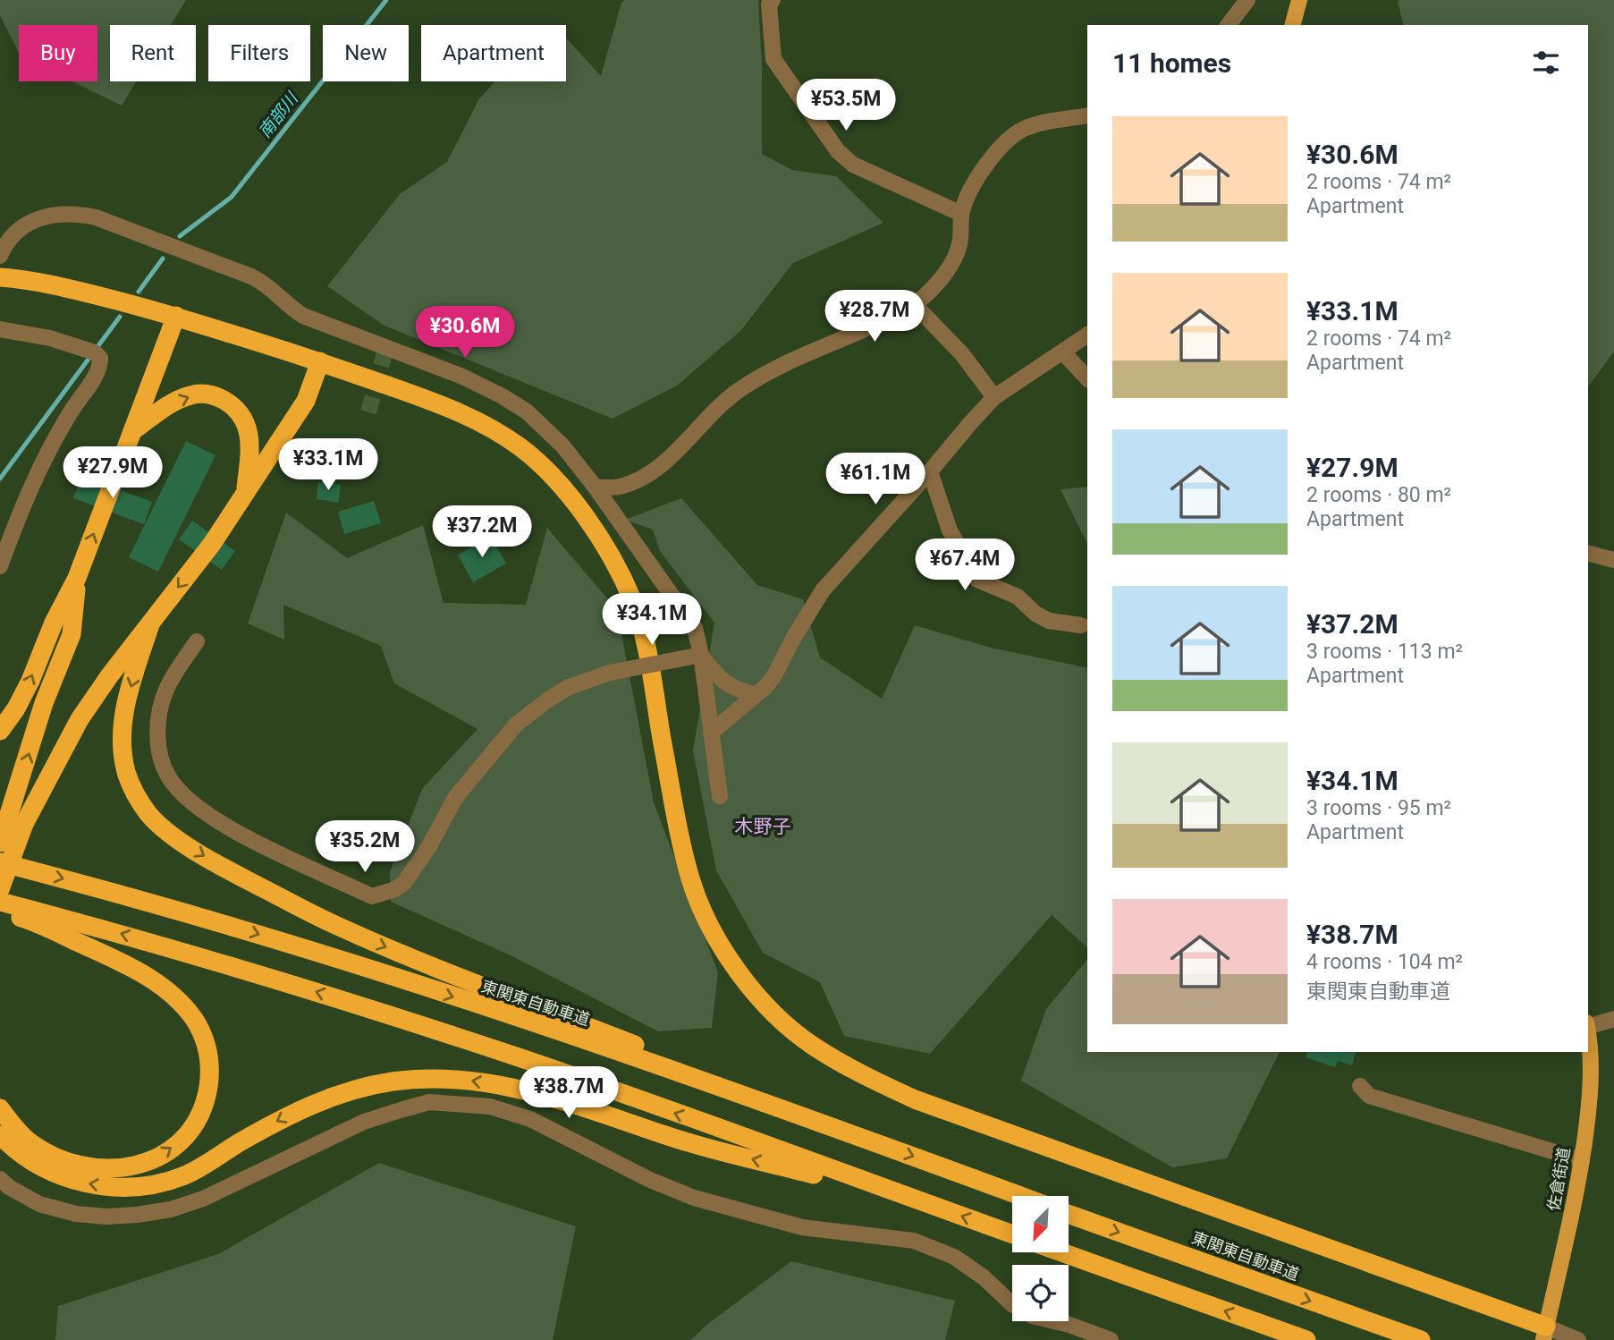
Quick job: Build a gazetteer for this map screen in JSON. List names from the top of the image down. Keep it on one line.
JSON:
{"streets":{"highway":["東関東自動車道"],"main road":["佐倉街道"]},"districts":["木野子"],"water":["南部川"],"north":"bottom left","page":{"chip":["Buy","Rent","Filters","New","Apartment"],"heading":"11 homes","price":["¥53.5M","¥28.7M","¥30.6M","¥33.1M","¥27.9M","¥61.1M","¥37.2M","¥67.4M","¥34.1M","¥35.2M","¥38.7M"],"list":[{"name":"¥30.6M","note":"2 rooms · 74 m² · Apartment"},{"name":"¥33.1M","note":"2 rooms · 74 m² · Apartment"},{"name":"¥27.9M","note":"2 rooms · 80 m² · Apartment"},{"name":"¥37.2M","note":"3 rooms · 113 m² · Apartment"},{"name":"¥34.1M","note":"3 rooms · 95 m² · Apartment"},{"name":"¥38.7M","note":"4 rooms · 104 m² · 東関東自動車道"}]}}
